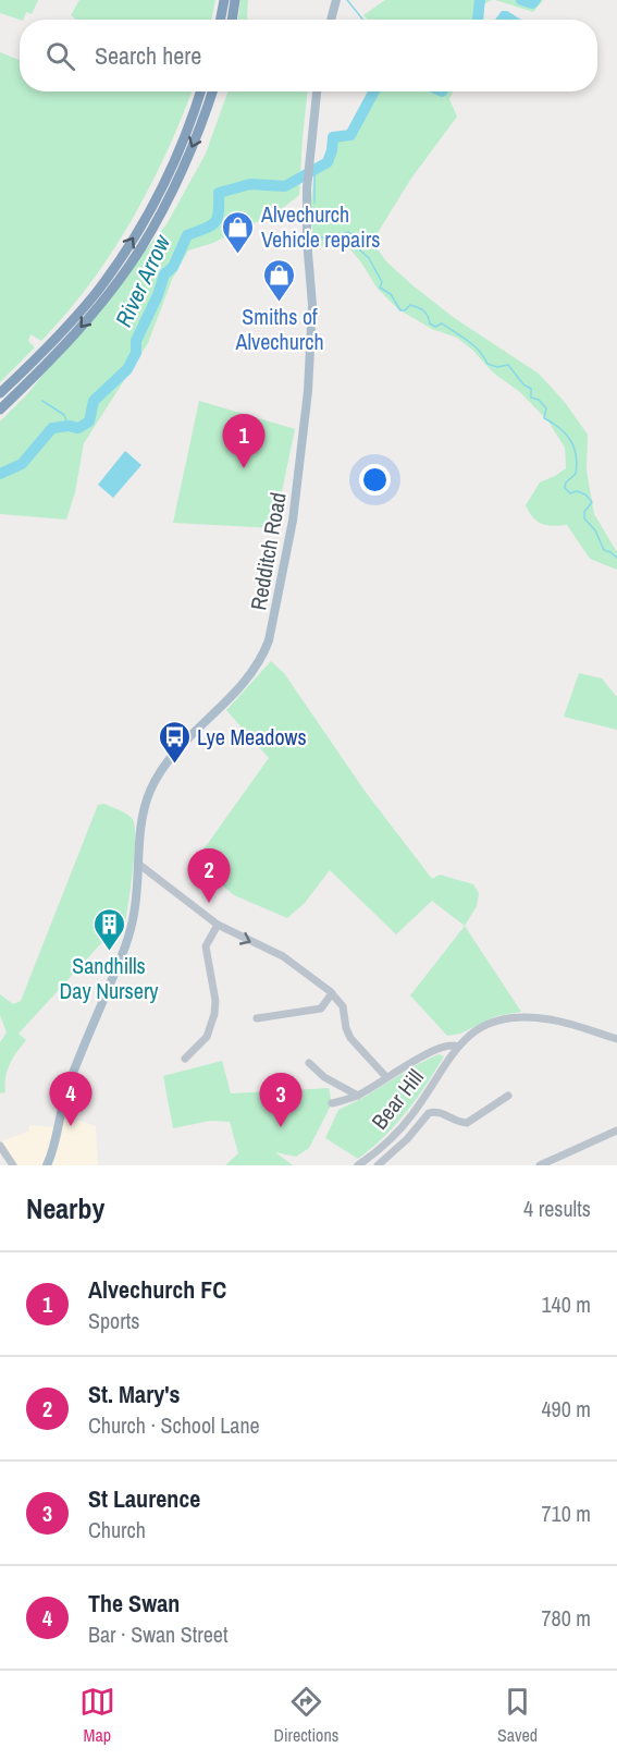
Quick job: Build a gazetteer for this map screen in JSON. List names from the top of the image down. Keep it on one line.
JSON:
{"streets":{"main road":["Redditch Road"],"street":["Bear Hill"]},"water":["River Arrow"],"places":{"shop":["Alvechurch Vehicle repairs","Smiths of Alvechurch"],"bus stop":["Lye Meadows"],"building":["Sandhills Day Nursery"]},"page":{"search":"Search here","pins":["1","2","4","3"],"heading":["Nearby","4 results"],"list":[{"mark":"1","name":"Alvechurch FC","note":"Sports","value":"140 m"},{"mark":"2","name":"St. Mary's","note":"Church · School Lane","value":"490 m"},{"mark":"3","name":"St Laurence","note":"Church","value":"710 m"},{"mark":"4","name":"The Swan","note":"Bar · Swan Street","value":"780 m"}],"nav":["Map","Directions","Saved"]}}
